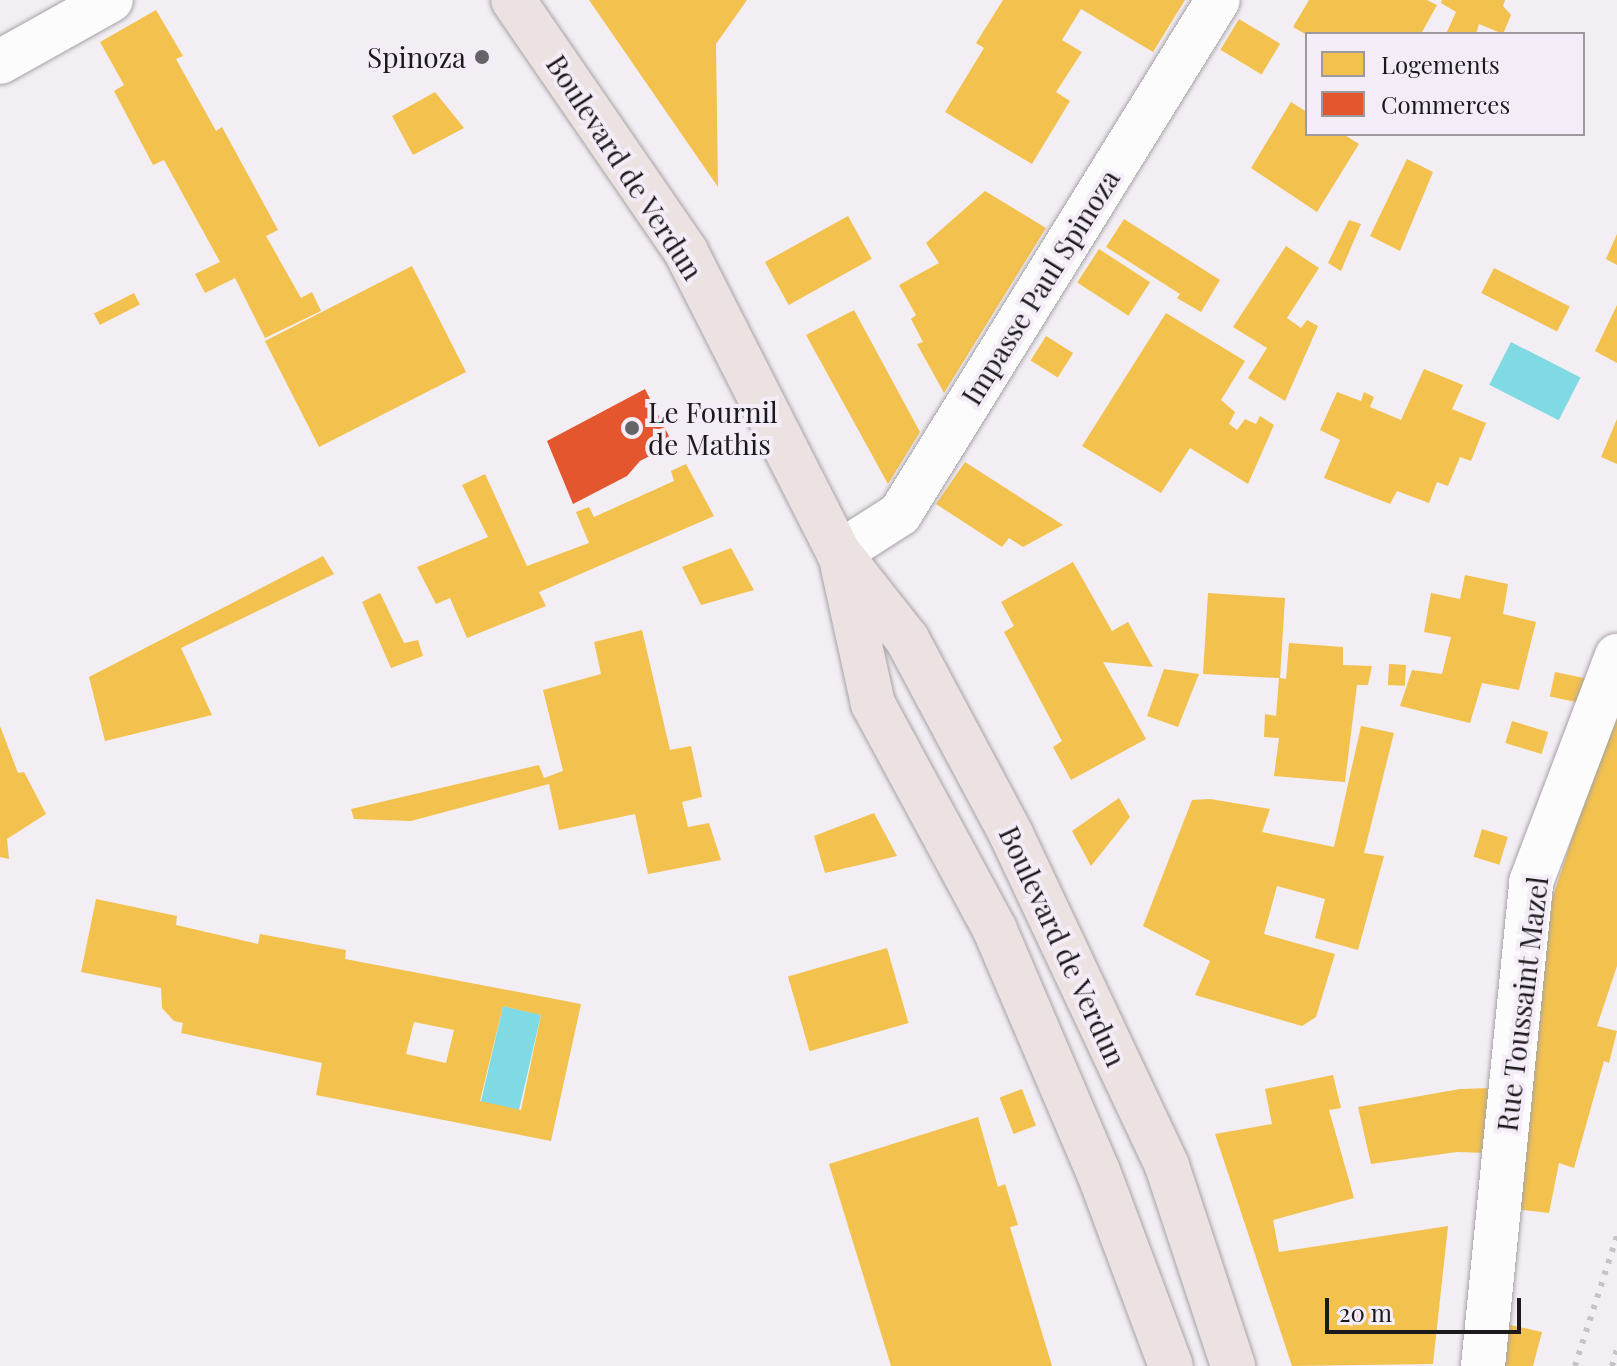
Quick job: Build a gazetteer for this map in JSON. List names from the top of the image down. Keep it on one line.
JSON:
{"streets":{"main road":["Boulevard de Verdun"],"street":["Impasse Paul Spinoza","Rue Toussaint Mazel"]},"crossings":[["Boulevard de Verdun","Impasse Paul Spinoza"]],"places":["Spinoza","Le Fournil de Mathis"],"legend":["Logements","Commerces"],"scale_bar":"20 m"}
